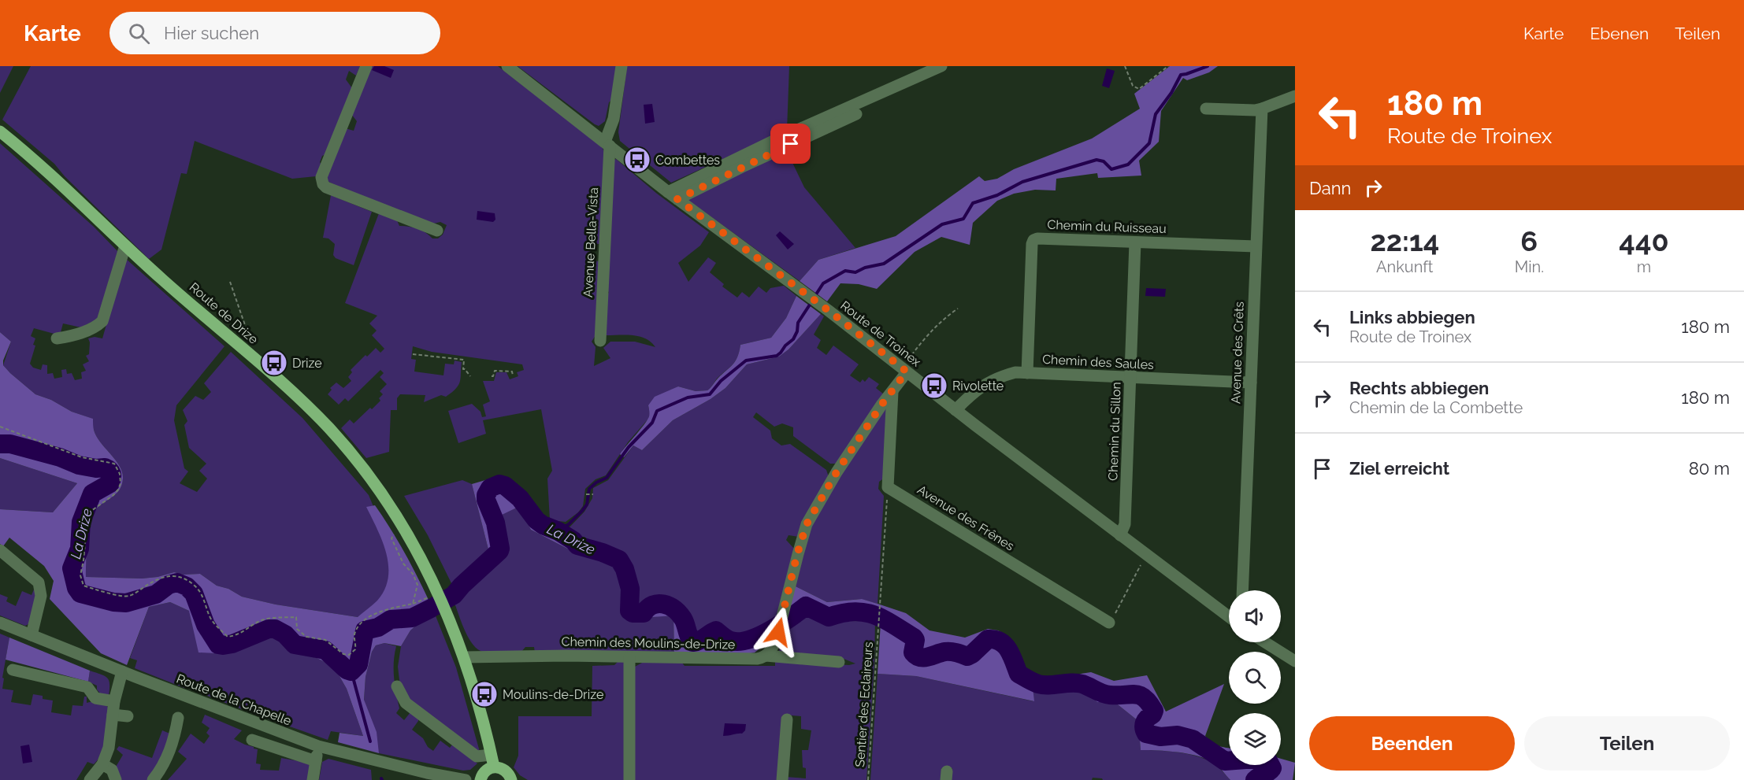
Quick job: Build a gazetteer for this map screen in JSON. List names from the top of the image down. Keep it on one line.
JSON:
{"streets":{"main road":["Route de Drize"],"street":["Chemin du Ruisseau","Avenue Bella-Vista","Route de Troinex","Avenue des Crêts","Chemin des Saules","Chemin du Sillon","Avenue des Frênes","Chemin des Moulins-de-Drize","Route de la Chapelle"],"path":["Sentier des Eclaireurs"]},"crossings":[["Chemin du Ruisseau","Avenue des Crêts"],["Chemin du Ruisseau","Chemin des Saules"],["Chemin du Ruisseau","Chemin du Sillon"],["Avenue Bella-Vista","Route de Troinex"],["Route de Drize","Chemin des Moulins-de-Drize"],["Route de Troinex","Chemin des Saules"],["Route de Troinex","Chemin du Sillon"],["Avenue des Crêts","Chemin des Saules"],["Chemin des Saules","Chemin du Sillon"],["Avenue des Frênes","Sentier des Eclaireurs"]],"water":["La Drize"],"places":{"bus stop":["Combettes","Drize","Rivolette","Moulins-de-Drize"]},"page":{"header":"Karte","search":"Hier suchen","nav":["Karte","Ebenen","Teilen"],"turn":["180 m","Route de Troinex"],"then":"Dann","eta":["22:14","Ankunft","6","Min.","440","m"],"list":[{"name":"Links abbiegen","note":"Route de Troinex","value":"180 m"},{"name":"Rechts abbiegen","note":"Chemin de la Combette","value":"180 m"},{"name":"Ziel erreicht","value":"80 m"}],"buttons":["Beenden","Teilen"]}}
